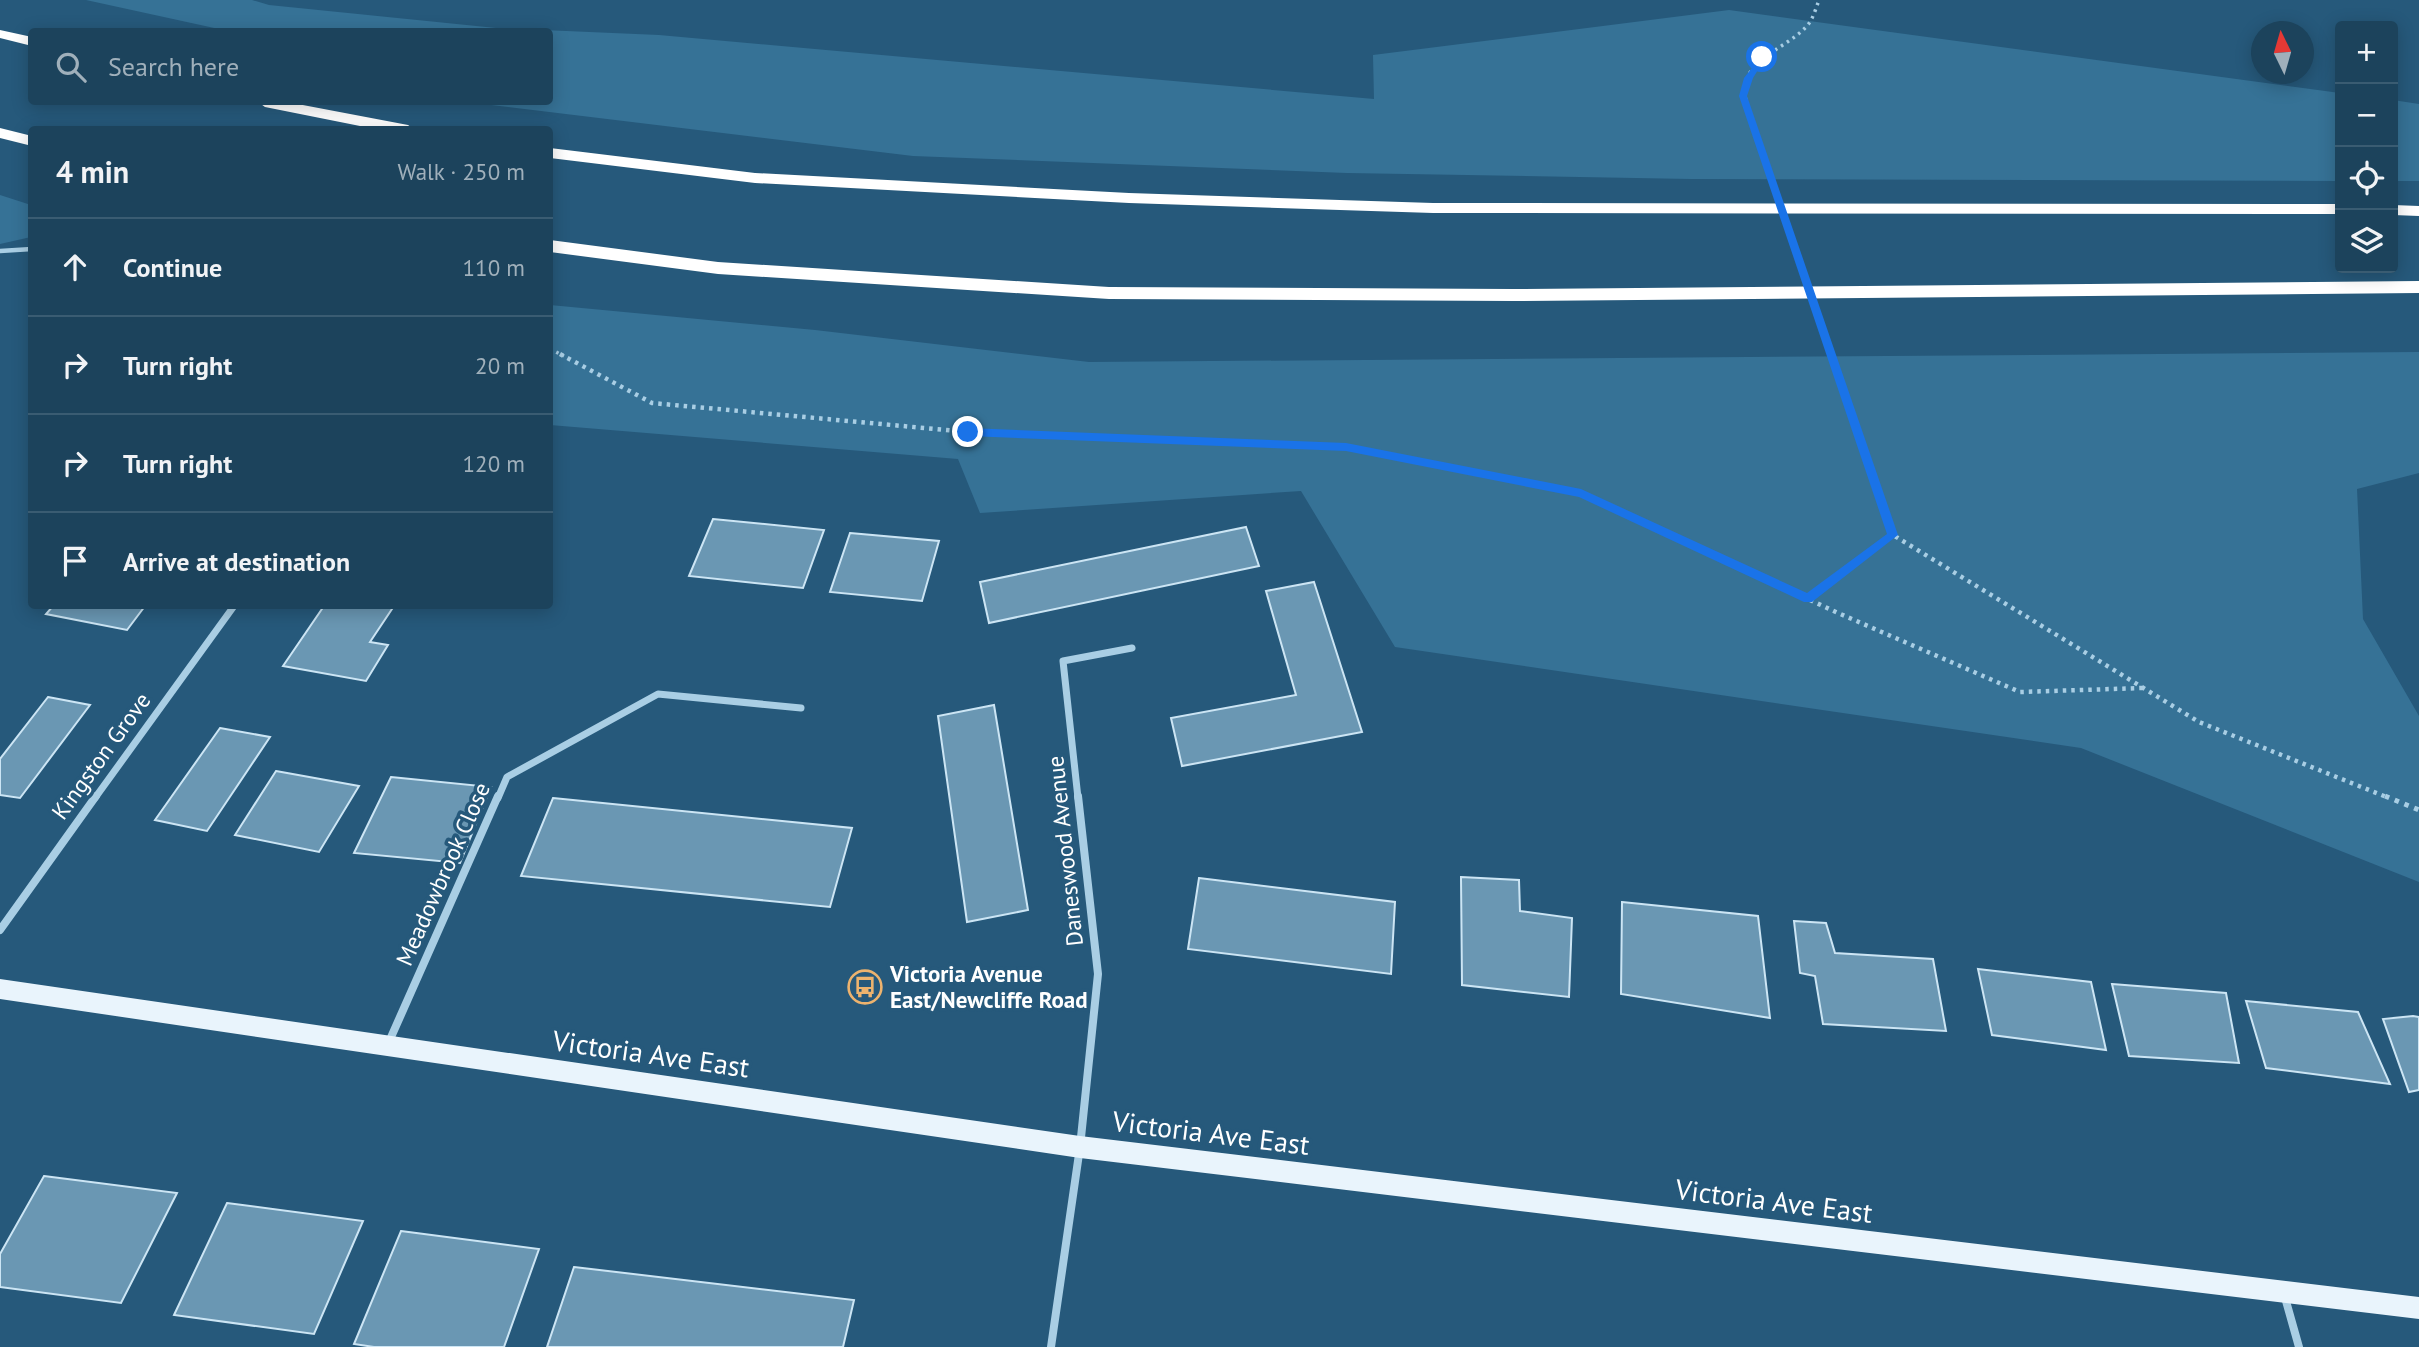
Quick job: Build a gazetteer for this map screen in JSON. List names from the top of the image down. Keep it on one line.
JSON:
{"streets":{"main road":["Victoria Ave East"],"street":["Kingston Grove","Daneswood Avenue","Meadowbrook Close"]},"crossings":[["Daneswood Avenue","Victoria Ave East"],["Meadowbrook Close","Victoria Ave East"]],"places":{"bus stop":["Victoria Avenue East/Newcliffe Road"]},"north":"top","page":{"map_buttons":["+","−"],"search":"Search here","heading":["4 min","Walk · 250 m"],"list":[["Continue","110 m"],["Turn right","20 m"],["Turn right","120 m"],"Arrive at destination"]}}
